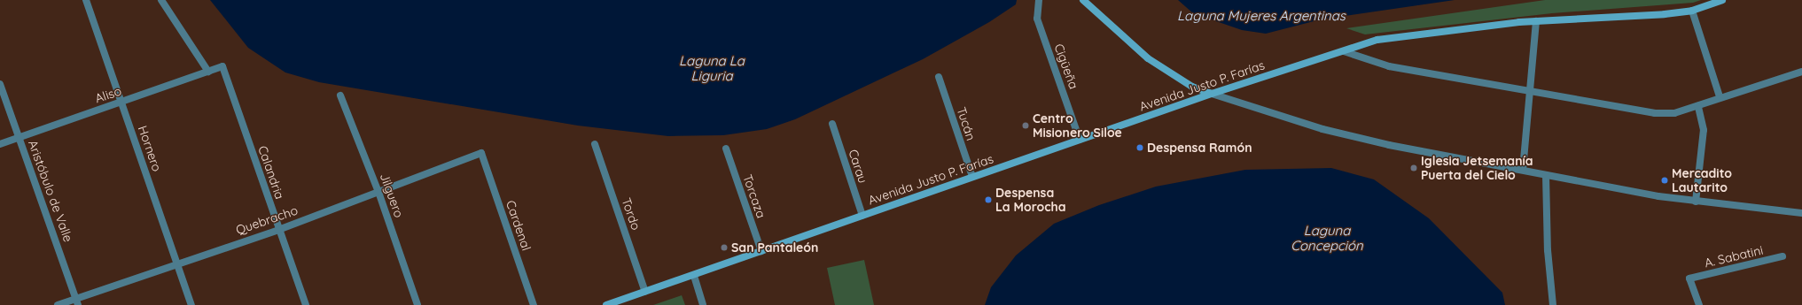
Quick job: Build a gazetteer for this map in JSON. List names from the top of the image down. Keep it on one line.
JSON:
{"streets":{"street":["Cigüeña","Avenida Justo P. Farías","Aliso","Tucán","Hornero","Carau","Calandria","Aristóbulo de Valle","Jilguero","Torcaza","Tordo","Quebracho","Cardenal","A. Sabatini"]},"crossings":[["Cigüeña","Avenida Justo P. Farías"],["Avenida Justo P. Farías","Tucán"],["Avenida Justo P. Farías","Carau"],["Avenida Justo P. Farías","Torcaza"],["Avenida Justo P. Farías","Tordo"],["Aliso","Hornero"],["Aliso","Calandria"],["Aliso","Aristóbulo de Valle"],["Hornero","Quebracho"],["Calandria","Quebracho"],["Aristóbulo de Valle","Quebracho"],["Jilguero","Quebracho"],["Quebracho","Cardenal"]],"water":["Laguna Mujeres Argentinas","Laguna La Liguria","Laguna Concepción"],"places":["Centro Misionero Siloe","Despensa Ramón","Iglesia Jetsemanía Puerta del Cielo","Mercadito Lautarito","Despensa La Morocha","San Pantaleón"]}
